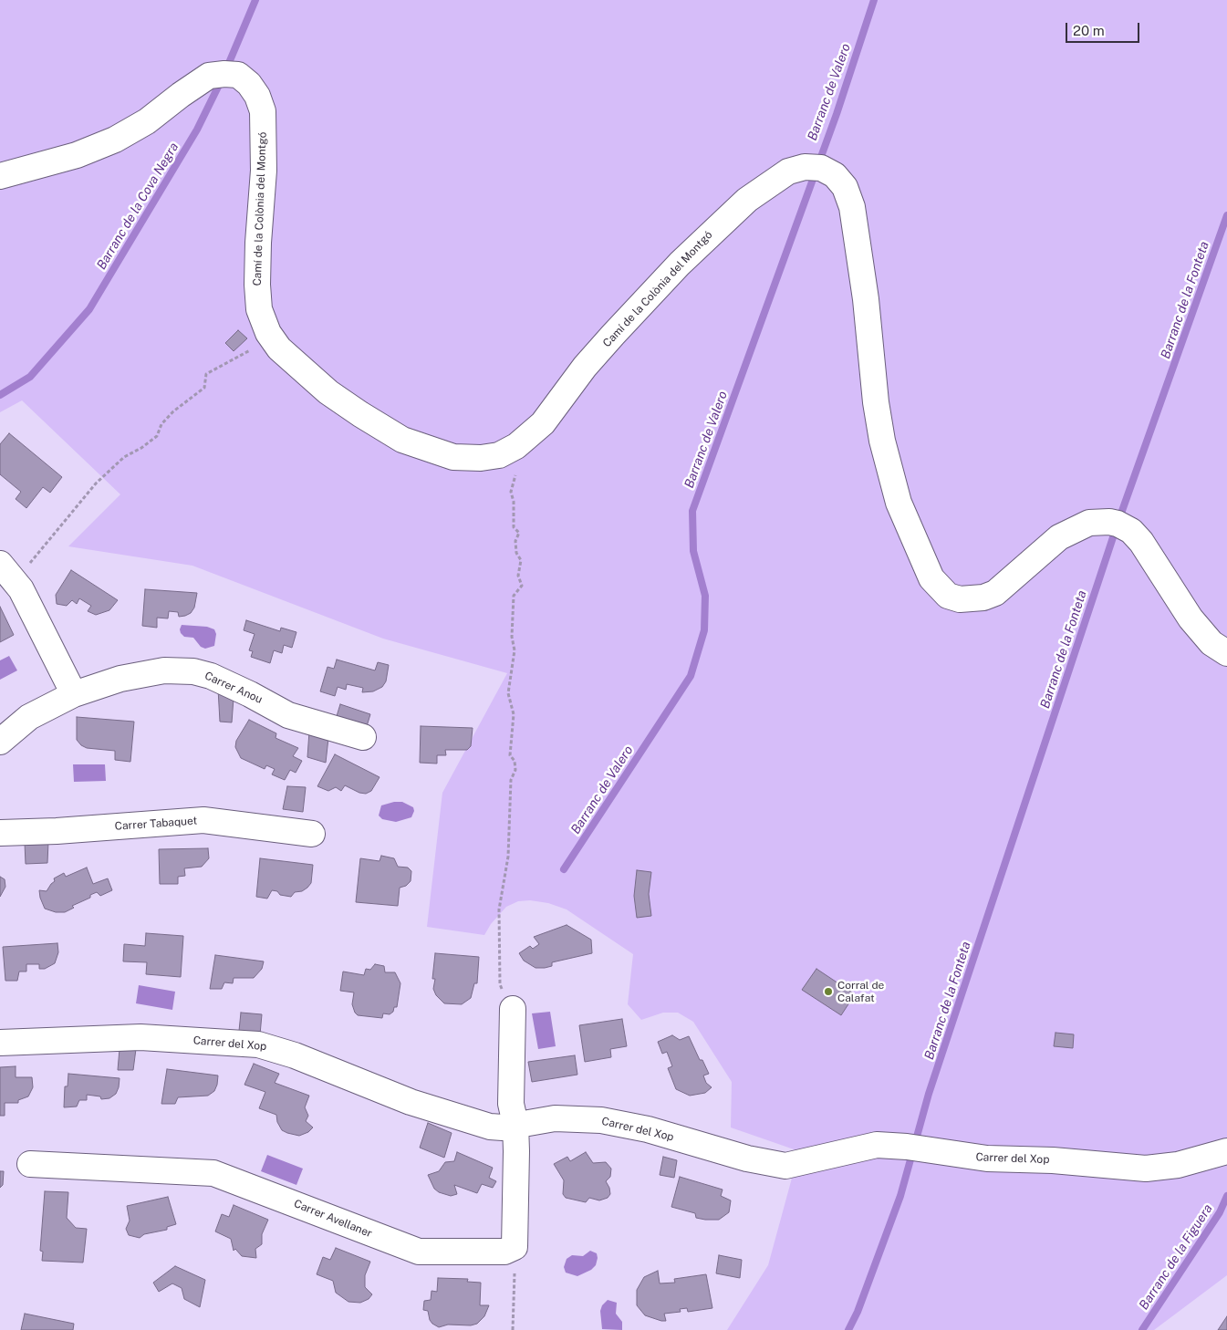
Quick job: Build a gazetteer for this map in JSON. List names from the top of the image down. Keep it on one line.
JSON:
{"streets":{"street":["Camí de la Colònia del Montgó","Carrer Anou","Carrer Tabaquet","Carrer del Xop","Carrer Avellaner"]},"water":["Barranc de Valero","Barranc de la Cova Negra","Barranc de la Fonteta","Barranc de la Figuera"],"places":["Corral de Calafat"],"scale_bar":"20 m"}
